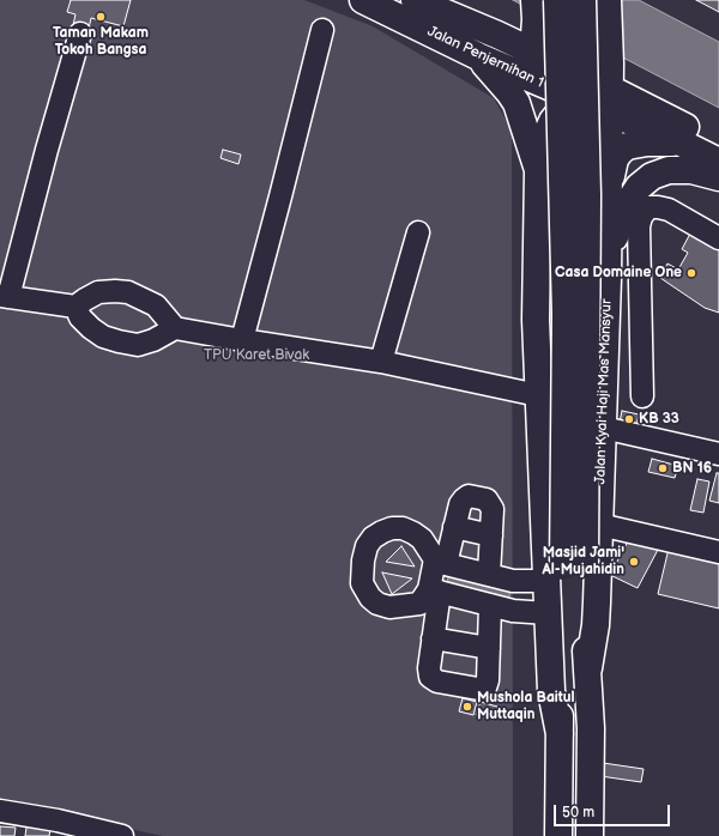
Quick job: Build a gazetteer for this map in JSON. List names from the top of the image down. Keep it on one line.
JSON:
{"streets":{"main road":["Jalan Penjernihan 1","Jalan Kyai Haji Mas Mansyur"]},"crossings":[["Jalan Penjernihan 1","Jalan Kyai Haji Mas Mansyur"]],"parks":["TPU Karet Bivak"],"places":["Taman Makam Tokoh Bangsa","Casa Domaine One","KB 33","BN 16","Masjid Jami' Al-Mujahidin","Mushola Baitul Muttaqin"],"scale_bar":"50 m"}
